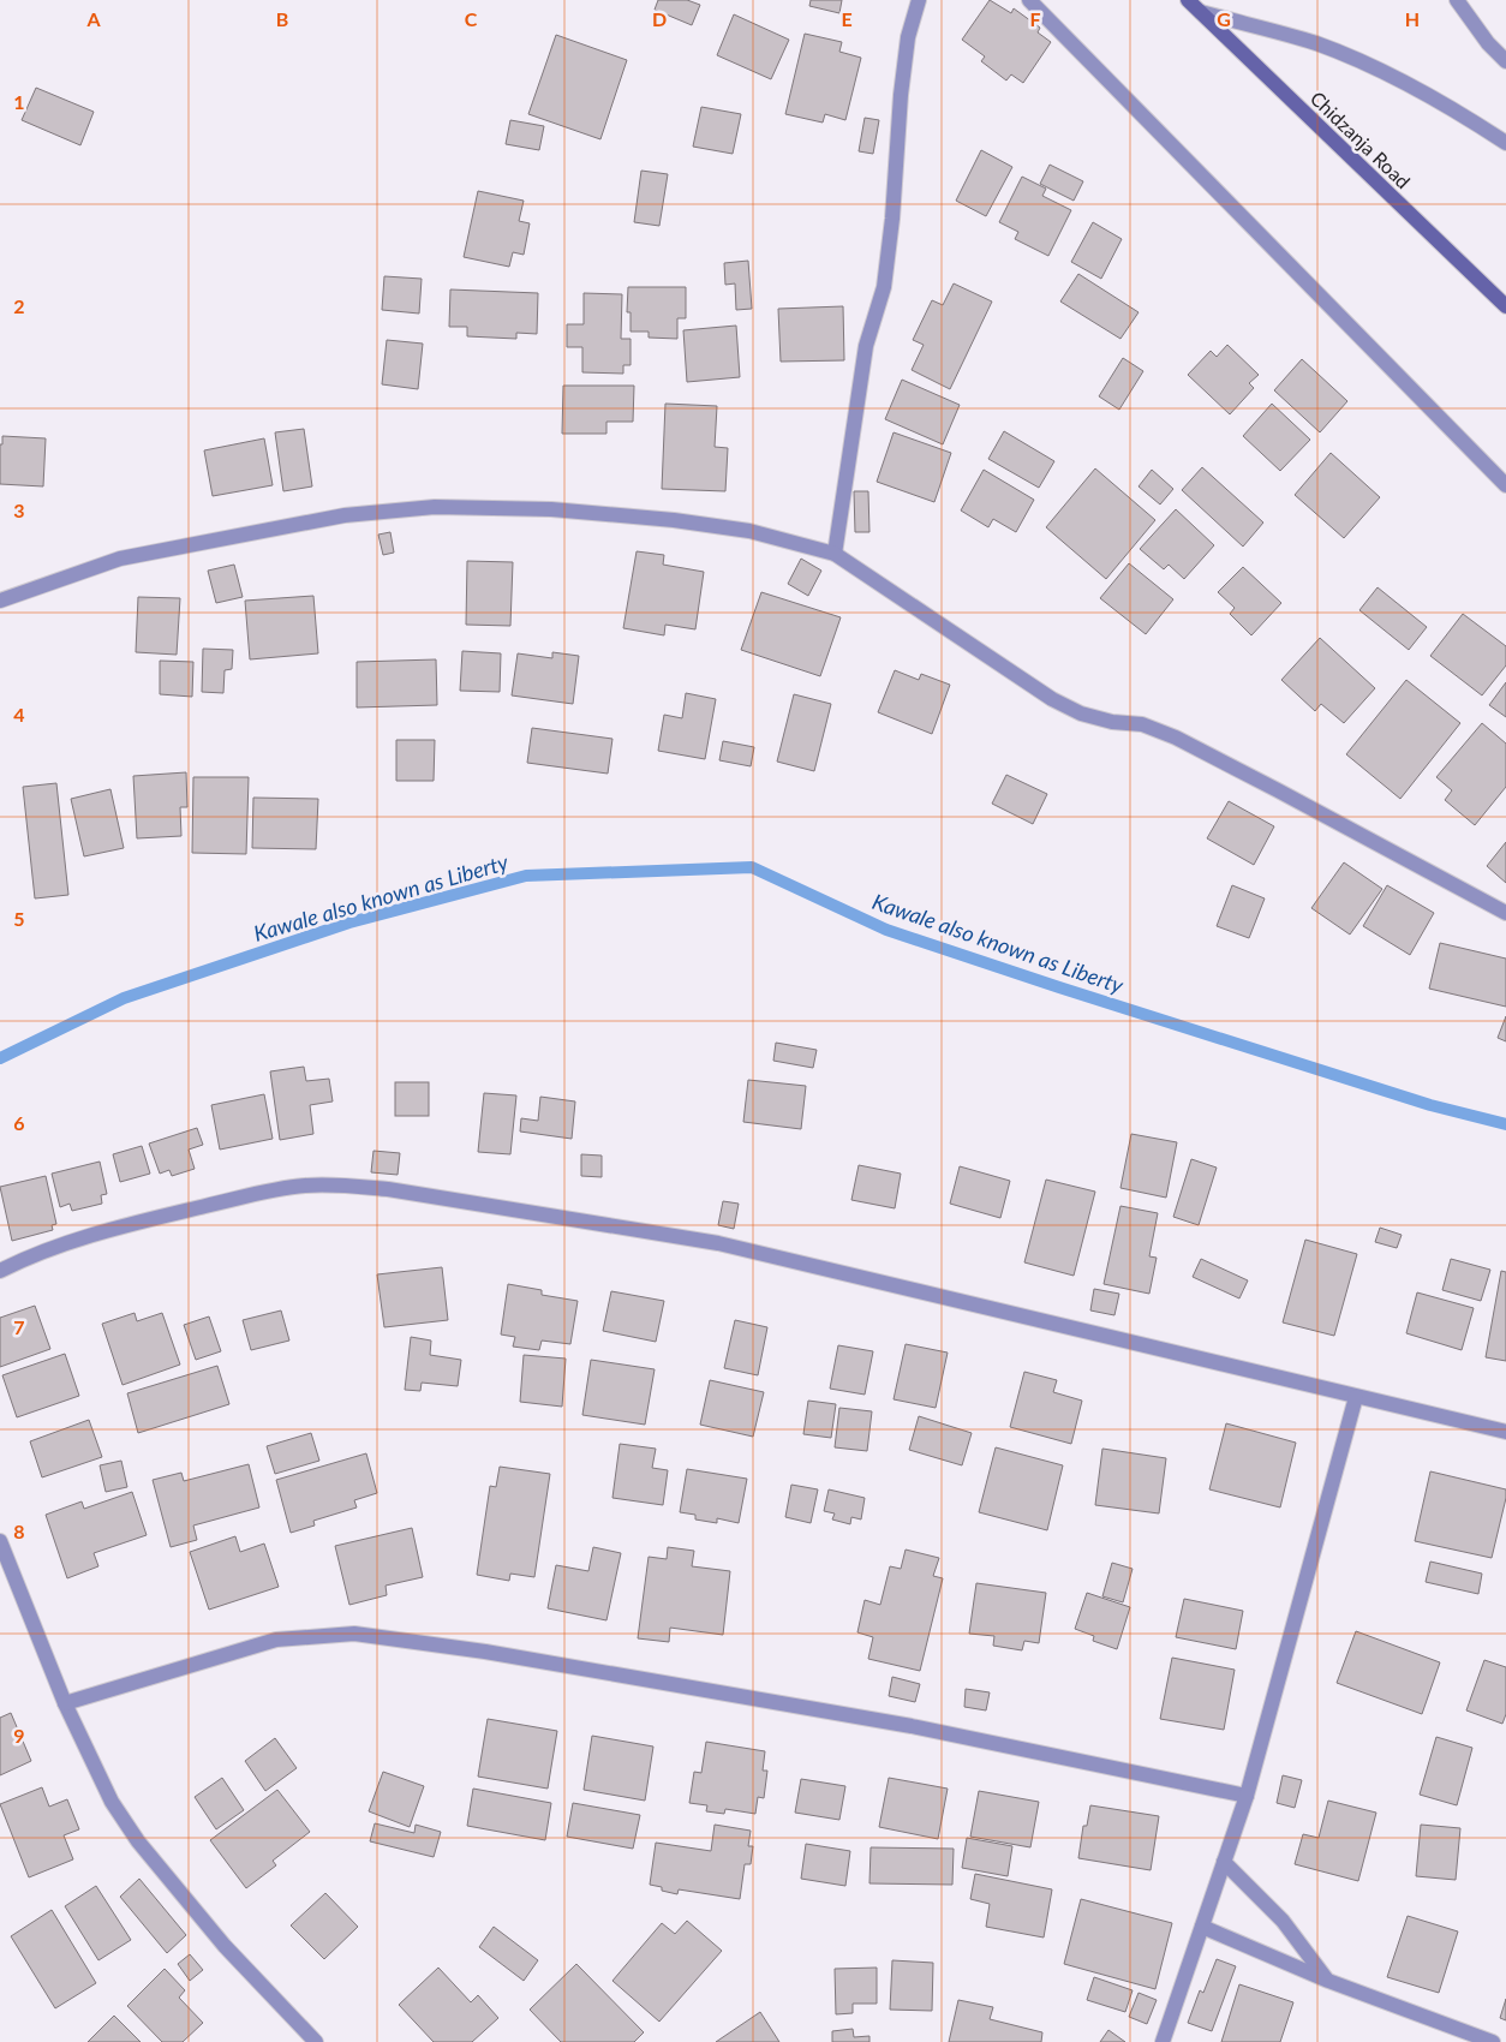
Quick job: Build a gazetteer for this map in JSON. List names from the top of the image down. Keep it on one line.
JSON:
{"streets":{"street":["Chidzanja Road"]},"water":["Kawale also known as Liberty"],"grid":{"columns":["A","B","C","D","E","F","G","H"],"rows":["1","2","3","4","5","6","7","8","9"]}}
